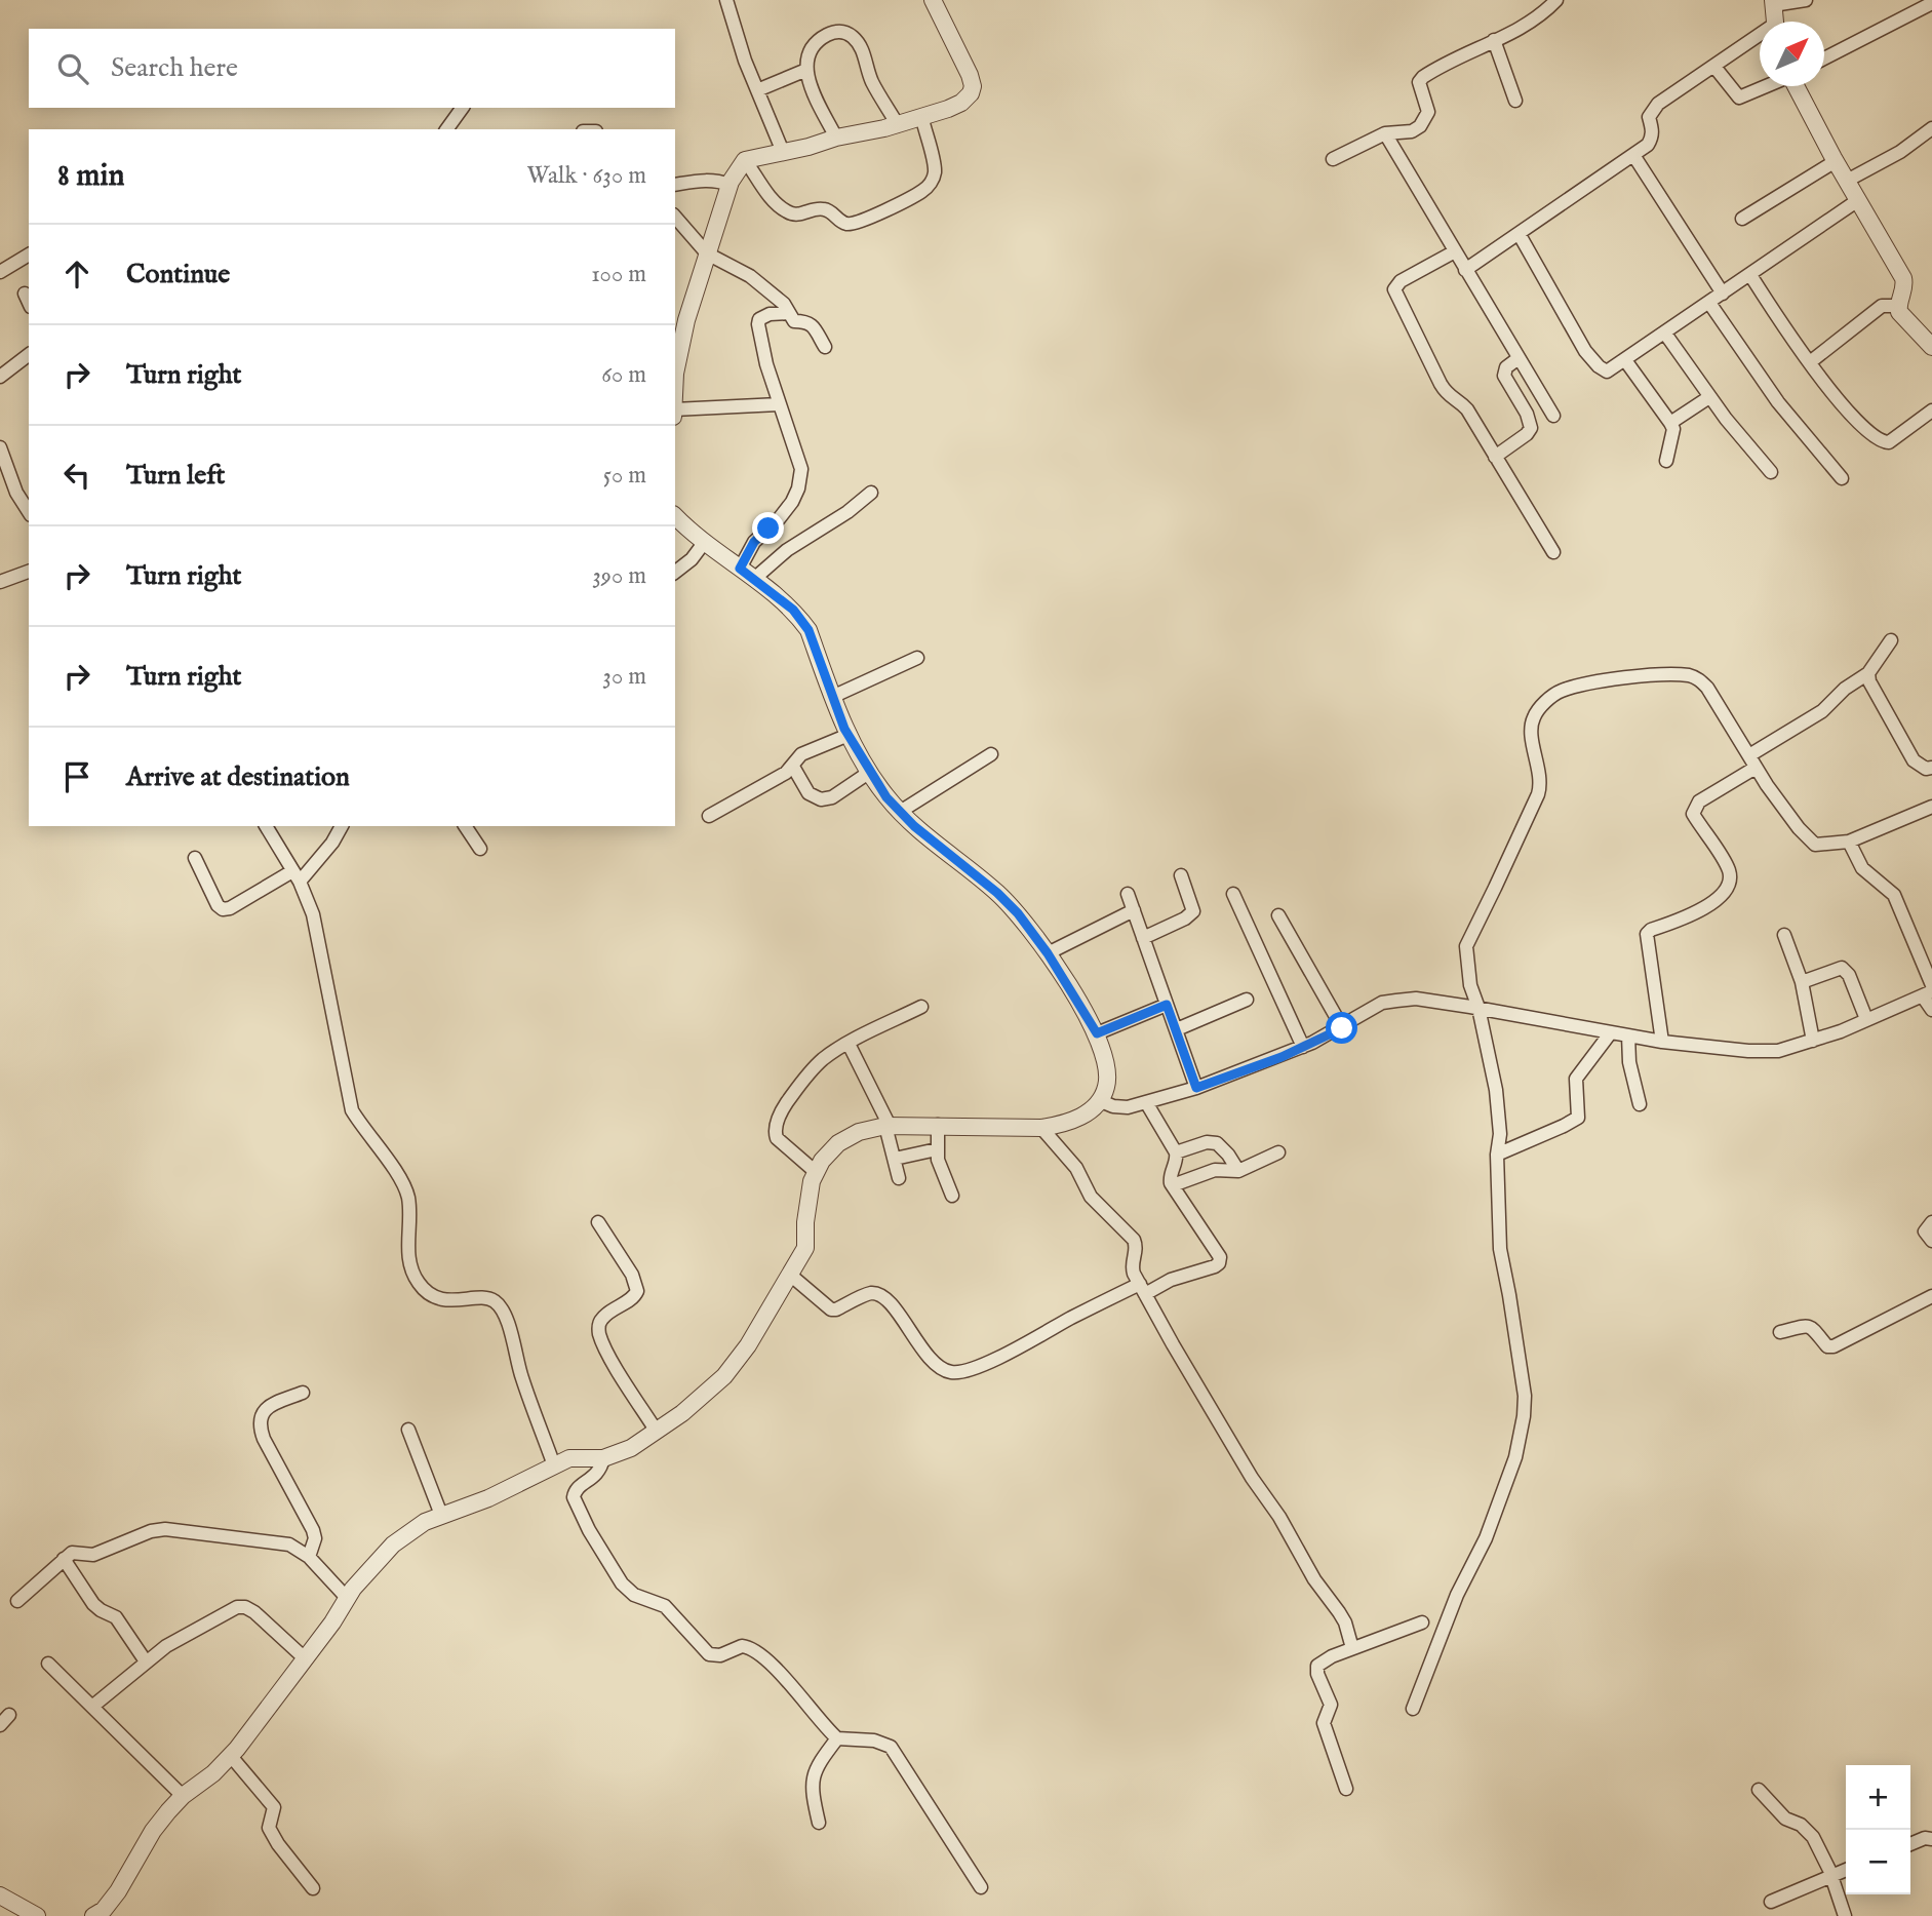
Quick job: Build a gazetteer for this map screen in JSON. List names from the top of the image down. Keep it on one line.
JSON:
{"north":"top right","page":{"search":"Search here","heading":["8 min","Walk · 630 m"],"list":[["Continue","100 m"],["Turn right","60 m"],["Turn left","50 m"],["Turn right","390 m"],["Turn right","30 m"],"Arrive at destination"],"map_buttons":["+","−"]}}
